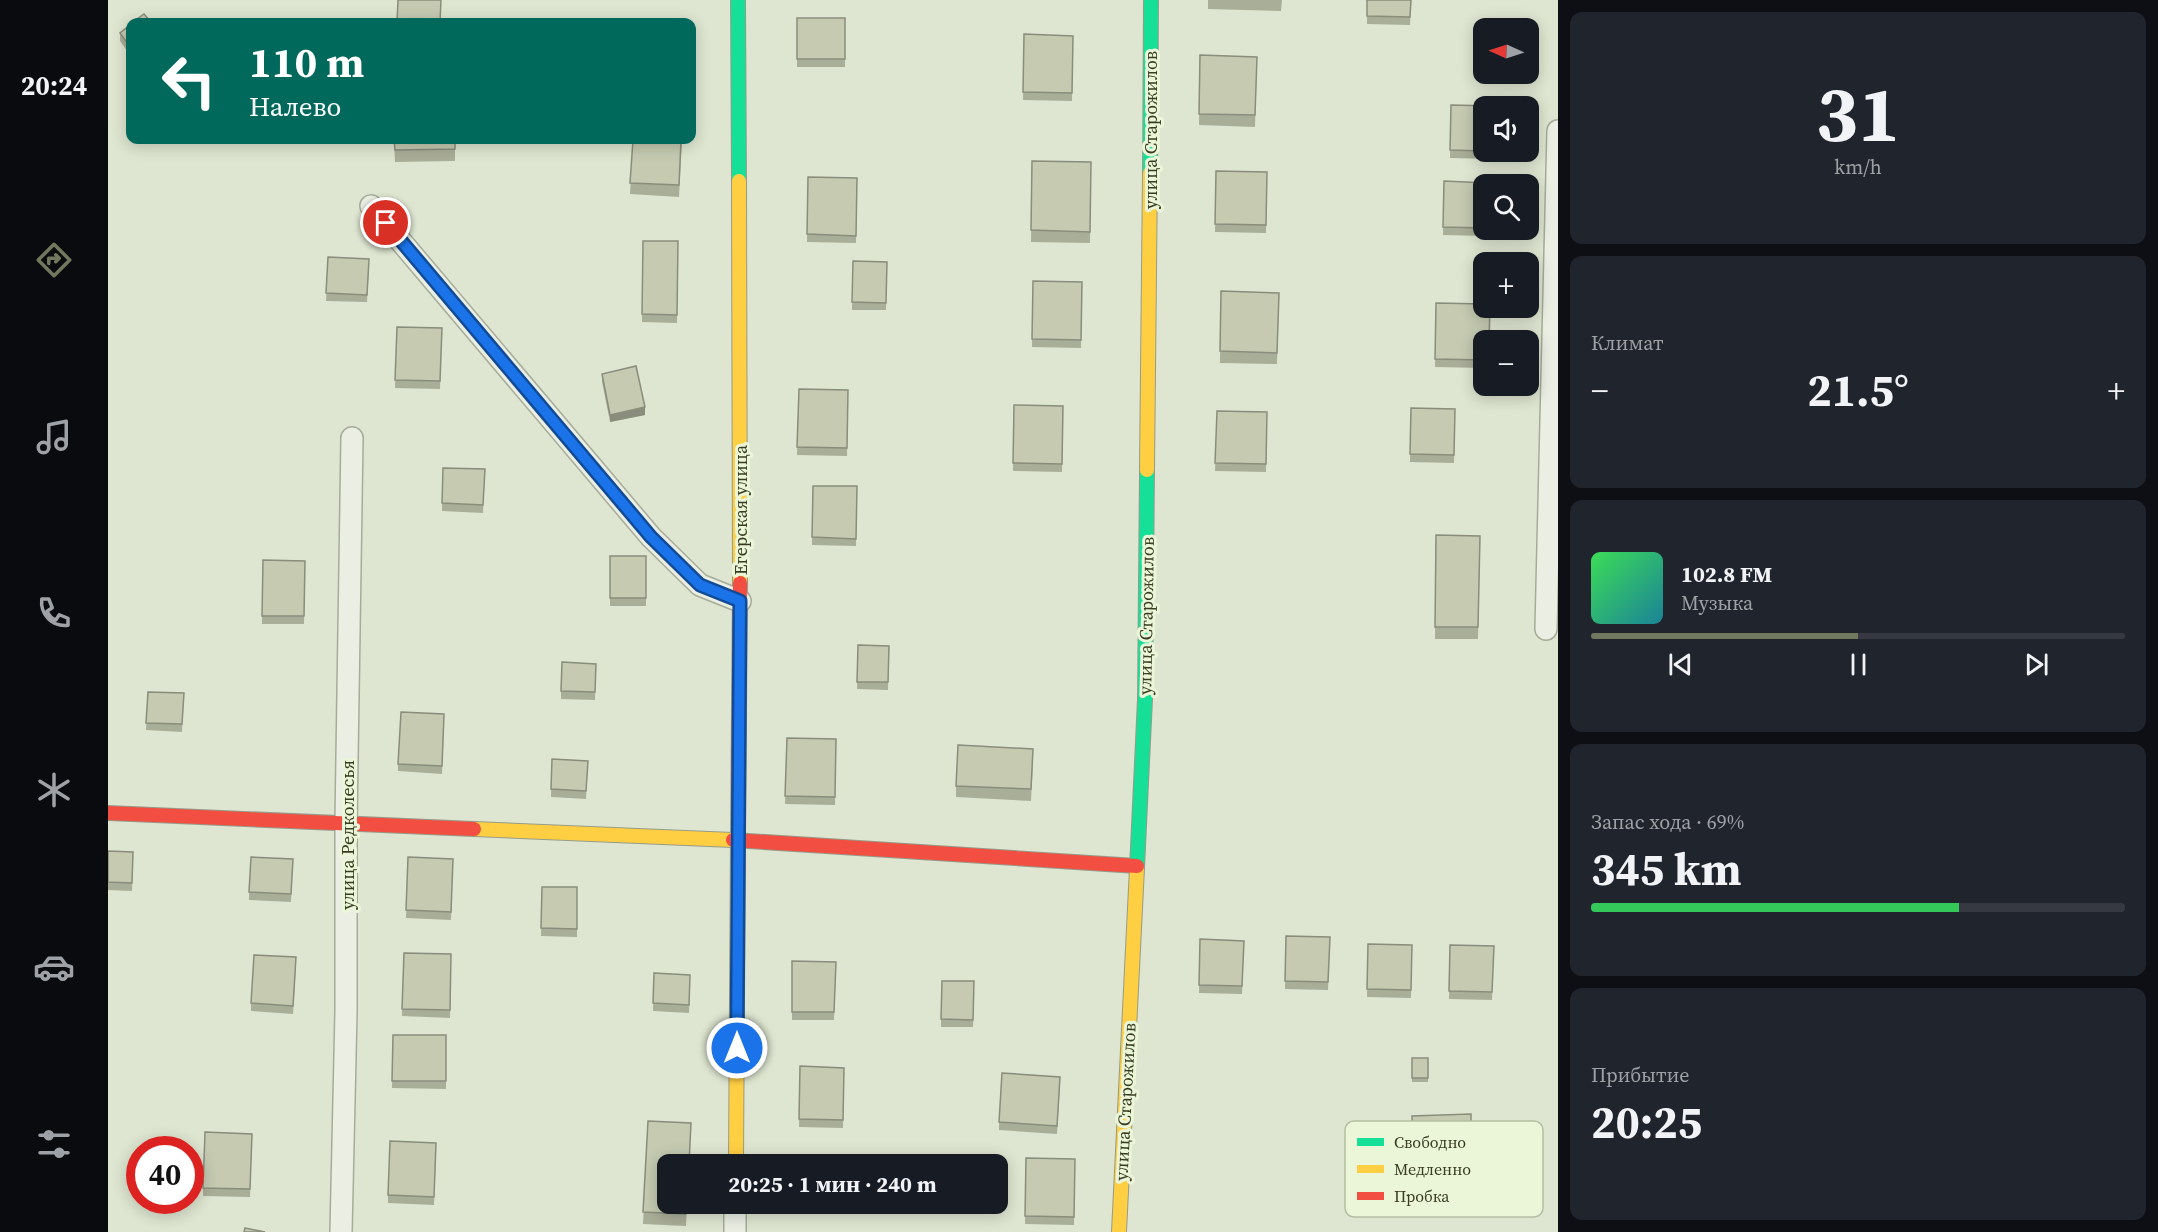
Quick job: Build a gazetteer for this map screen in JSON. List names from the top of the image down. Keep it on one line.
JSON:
{"streets":{"street":["улица Старожилов","Егерская улица","улица Редколесья"]},"legend":["Свободно","Медленно","Пробка"],"north":"left","page":{"tabs":"20:24","tile":[["31","km/h"],"Климат",["Запас хода · 69%","345 km"],["Прибытие","20:25"]],"map_buttons":["+","−"],"turn":["110 m","Налево"],"heat":["−","21.5°","+"],"song":["102.8 FM","Музыка"],"limit":"40","trip":"20:25 · 1 мин · 240 m"}}
